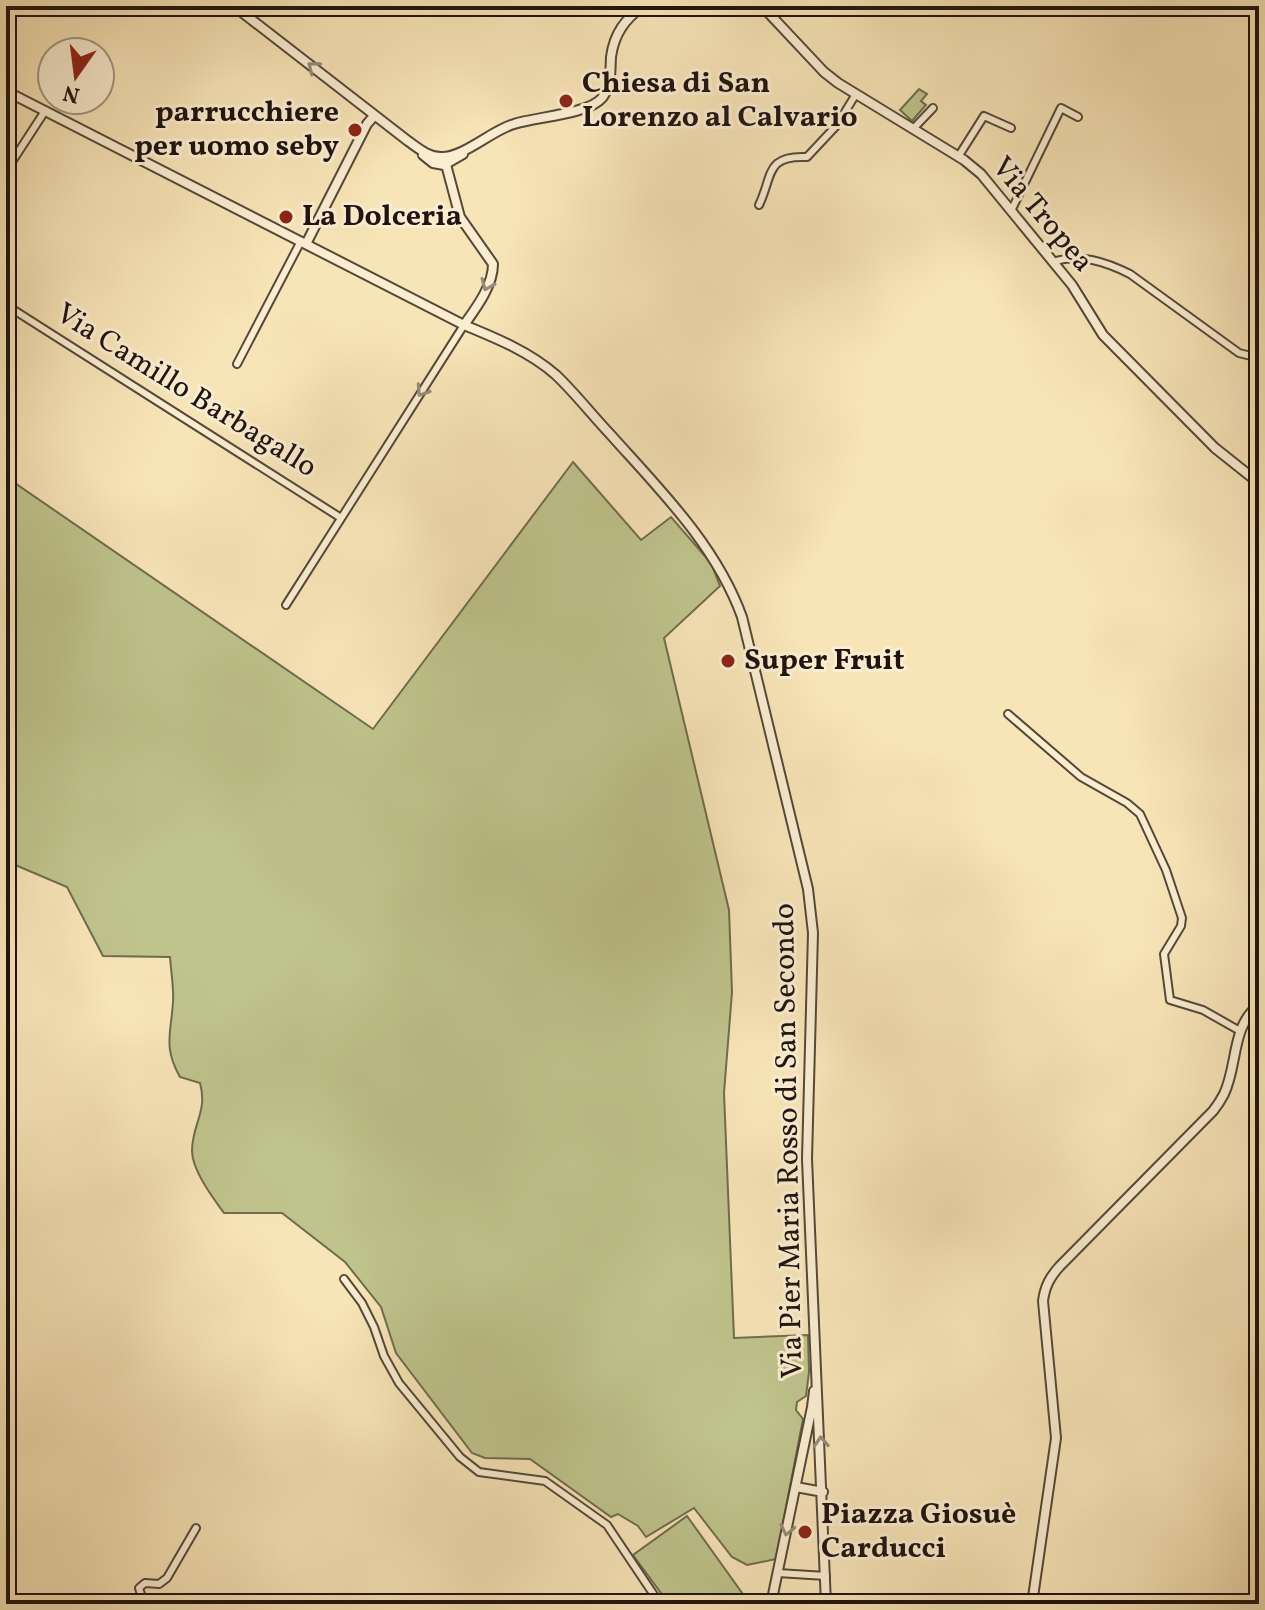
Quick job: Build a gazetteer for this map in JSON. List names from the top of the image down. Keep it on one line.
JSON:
{"streets":{"street":["Via Tropea","Via Camillo Barbagallo","Via Pier Maria Rosso di San Secondo"]},"places":["Chiesa di San Lorenzo al Calvario","parrucchiere per uomo seby","La Dolceria","Super Fruit","Piazza Giosuè Carducci"],"north":"bottom"}
